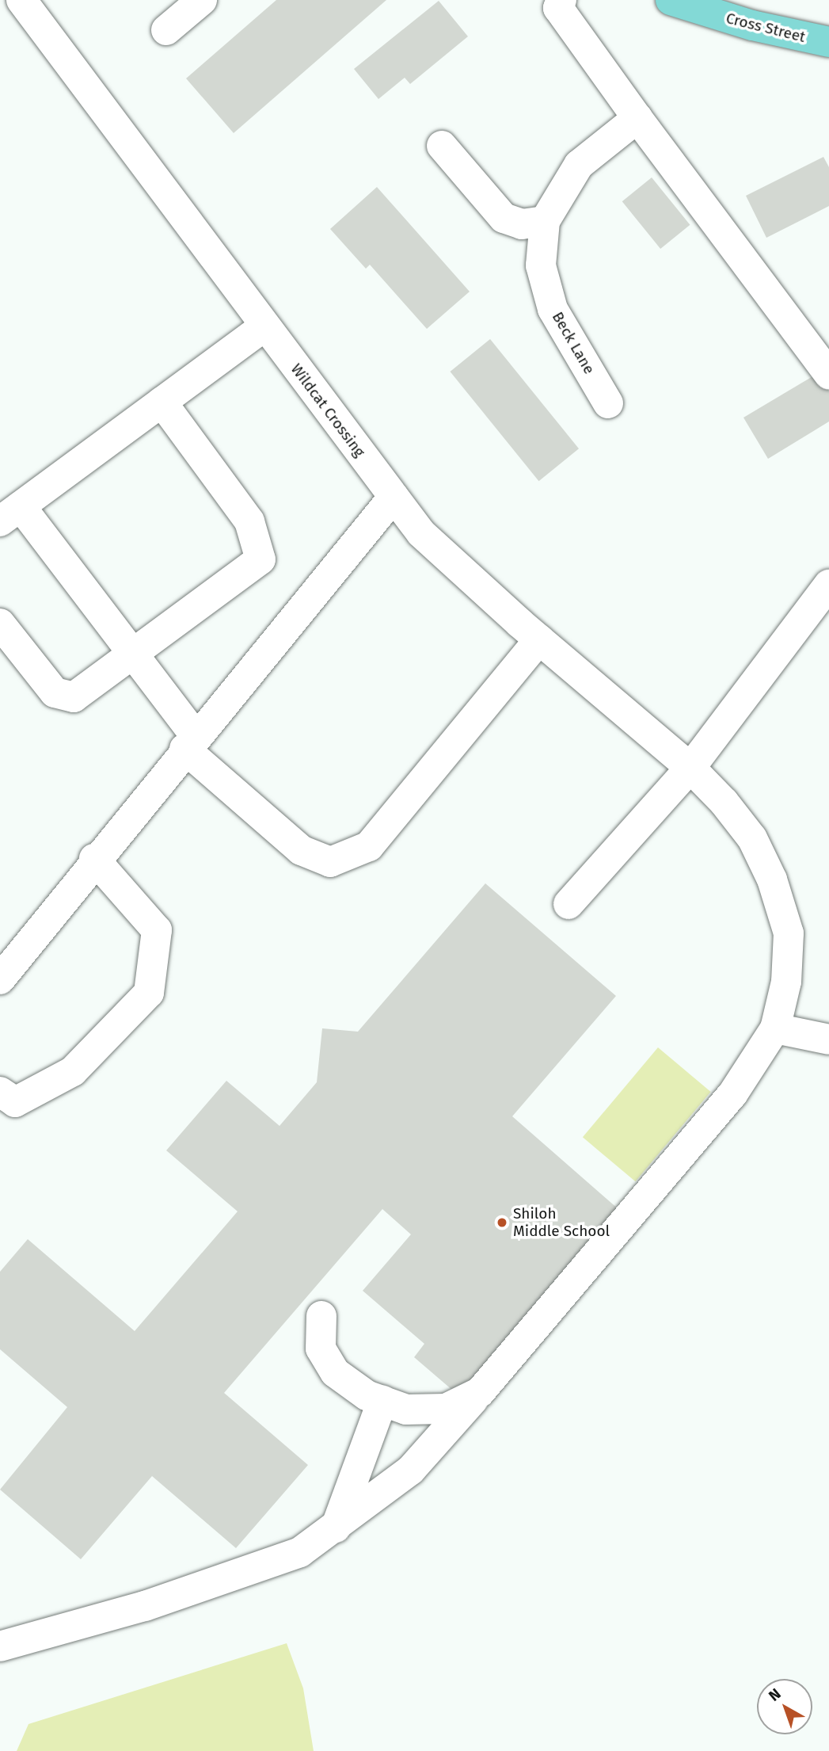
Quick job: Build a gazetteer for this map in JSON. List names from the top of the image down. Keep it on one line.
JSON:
{"streets":{"main road":["Cross Street"],"street":["Beck Lane","Wildcat Crossing"]},"places":["Shiloh Middle School"],"north":"top left"}
